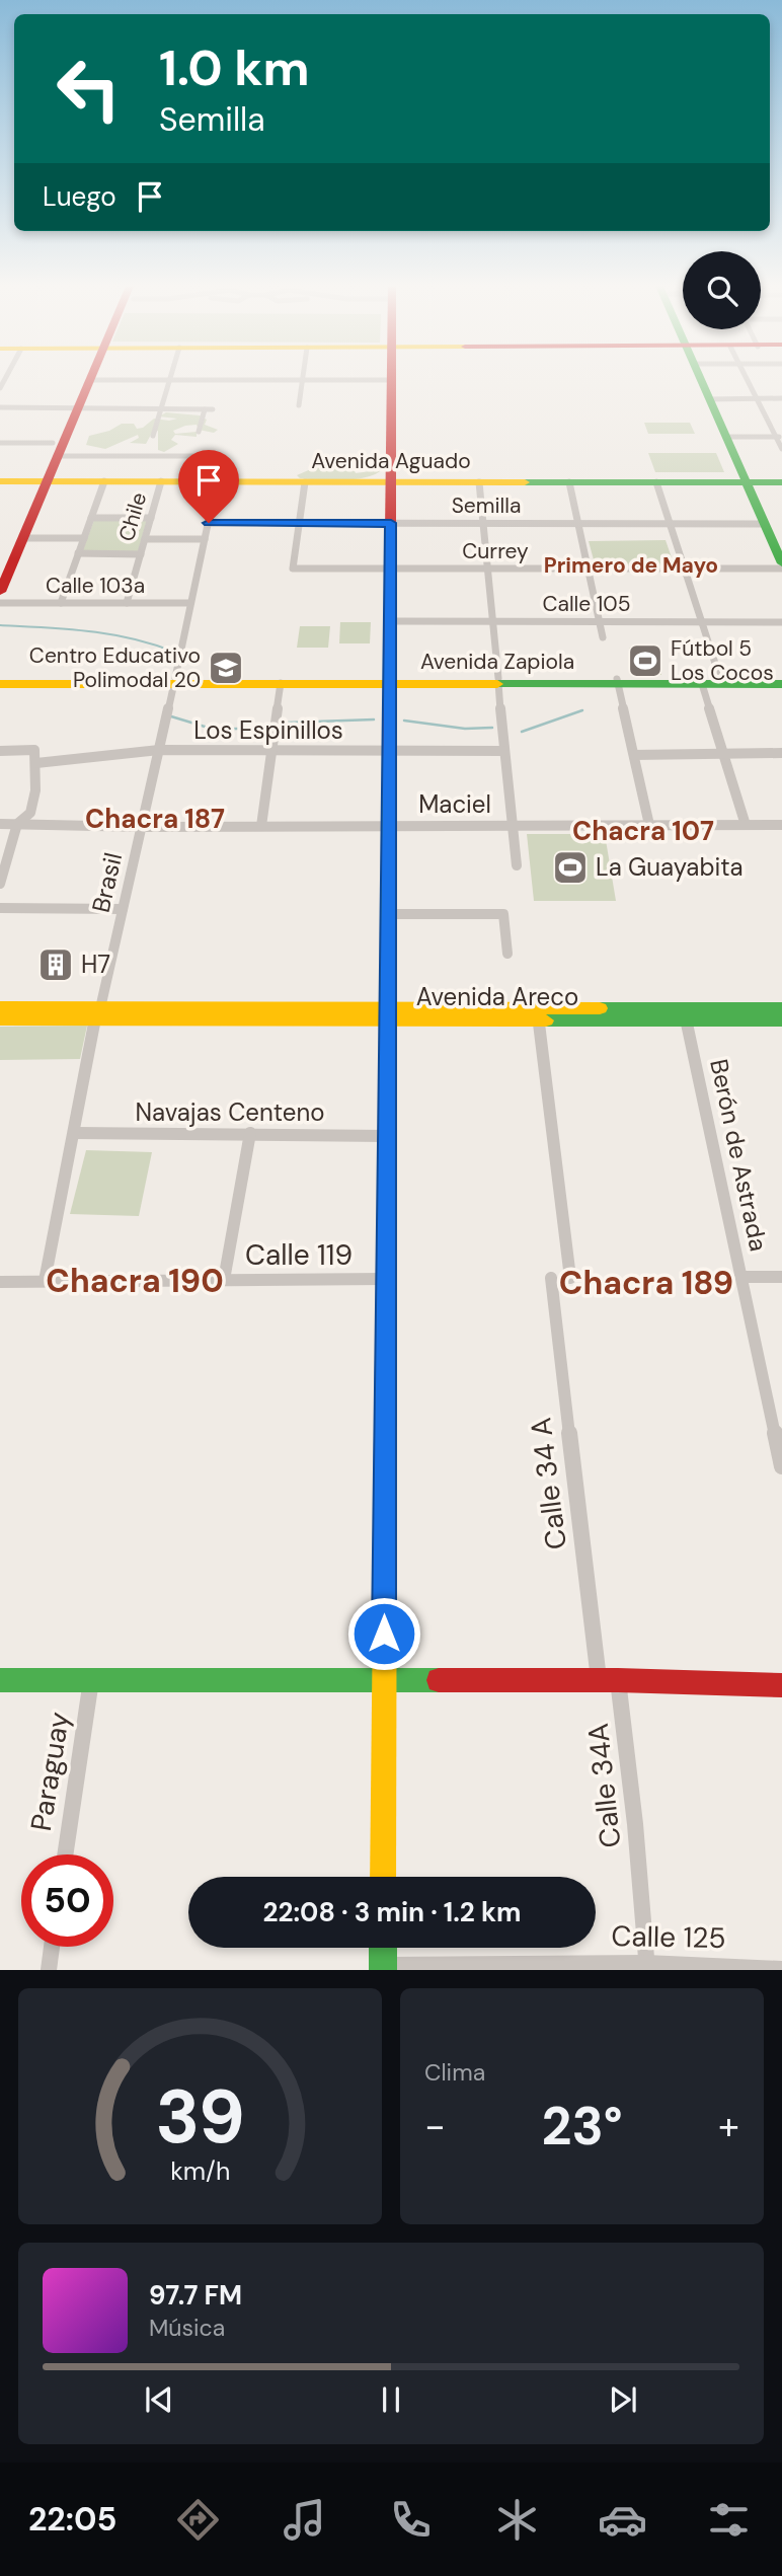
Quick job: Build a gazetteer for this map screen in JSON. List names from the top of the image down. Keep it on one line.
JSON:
{"streets":{"main road":["Avenida Aguado","Avenida Zapiola","Avenida Areco"],"street":["Semilla","Chile","Currey","Calle 103a","Calle 105","Los Espinillos","Maciel","Brasil","Navajas Centeno","Berón de Astrada","Calle 119","Calle 34 A","Paraguay","Calle 34A","Calle 125"]},"crossings":[["Avenida Aguado","Chile"],["Avenida Aguado","Brasil"],["Semilla","Currey"],["Semilla","Brasil"],["Chile","Calle 103a"],["Calle 103a","Brasil"],["Avenida Zapiola","Brasil"],["Los Espinillos","Brasil"],["Maciel","Brasil"],["Brasil","Avenida Areco"],["Brasil","Navajas Centeno"],["Brasil","Calle 119"],["Avenida Areco","Berón de Astrada"],["Calle 34A","Calle 125"]],"districts":["Primero de Mayo","Chacra 187","Chacra 107","Chacra 190","Chacra 189"],"places":{"sports":["Fútbol 5 Los Cocos","La Guayabita"],"school or university":["Centro Educativo Polimodal 20"],"building":["H7"]},"page":{"turn":["1.0 km","Semilla"],"then":"Luego","limit":"50","trip":"22:08 · 3 min · 1.2 km","tile":"Clima","heat":["−","23°","+"],"song":["97.7 FM","Música"],"tabs":"22:05","gauge":["39","km/h"]}}
